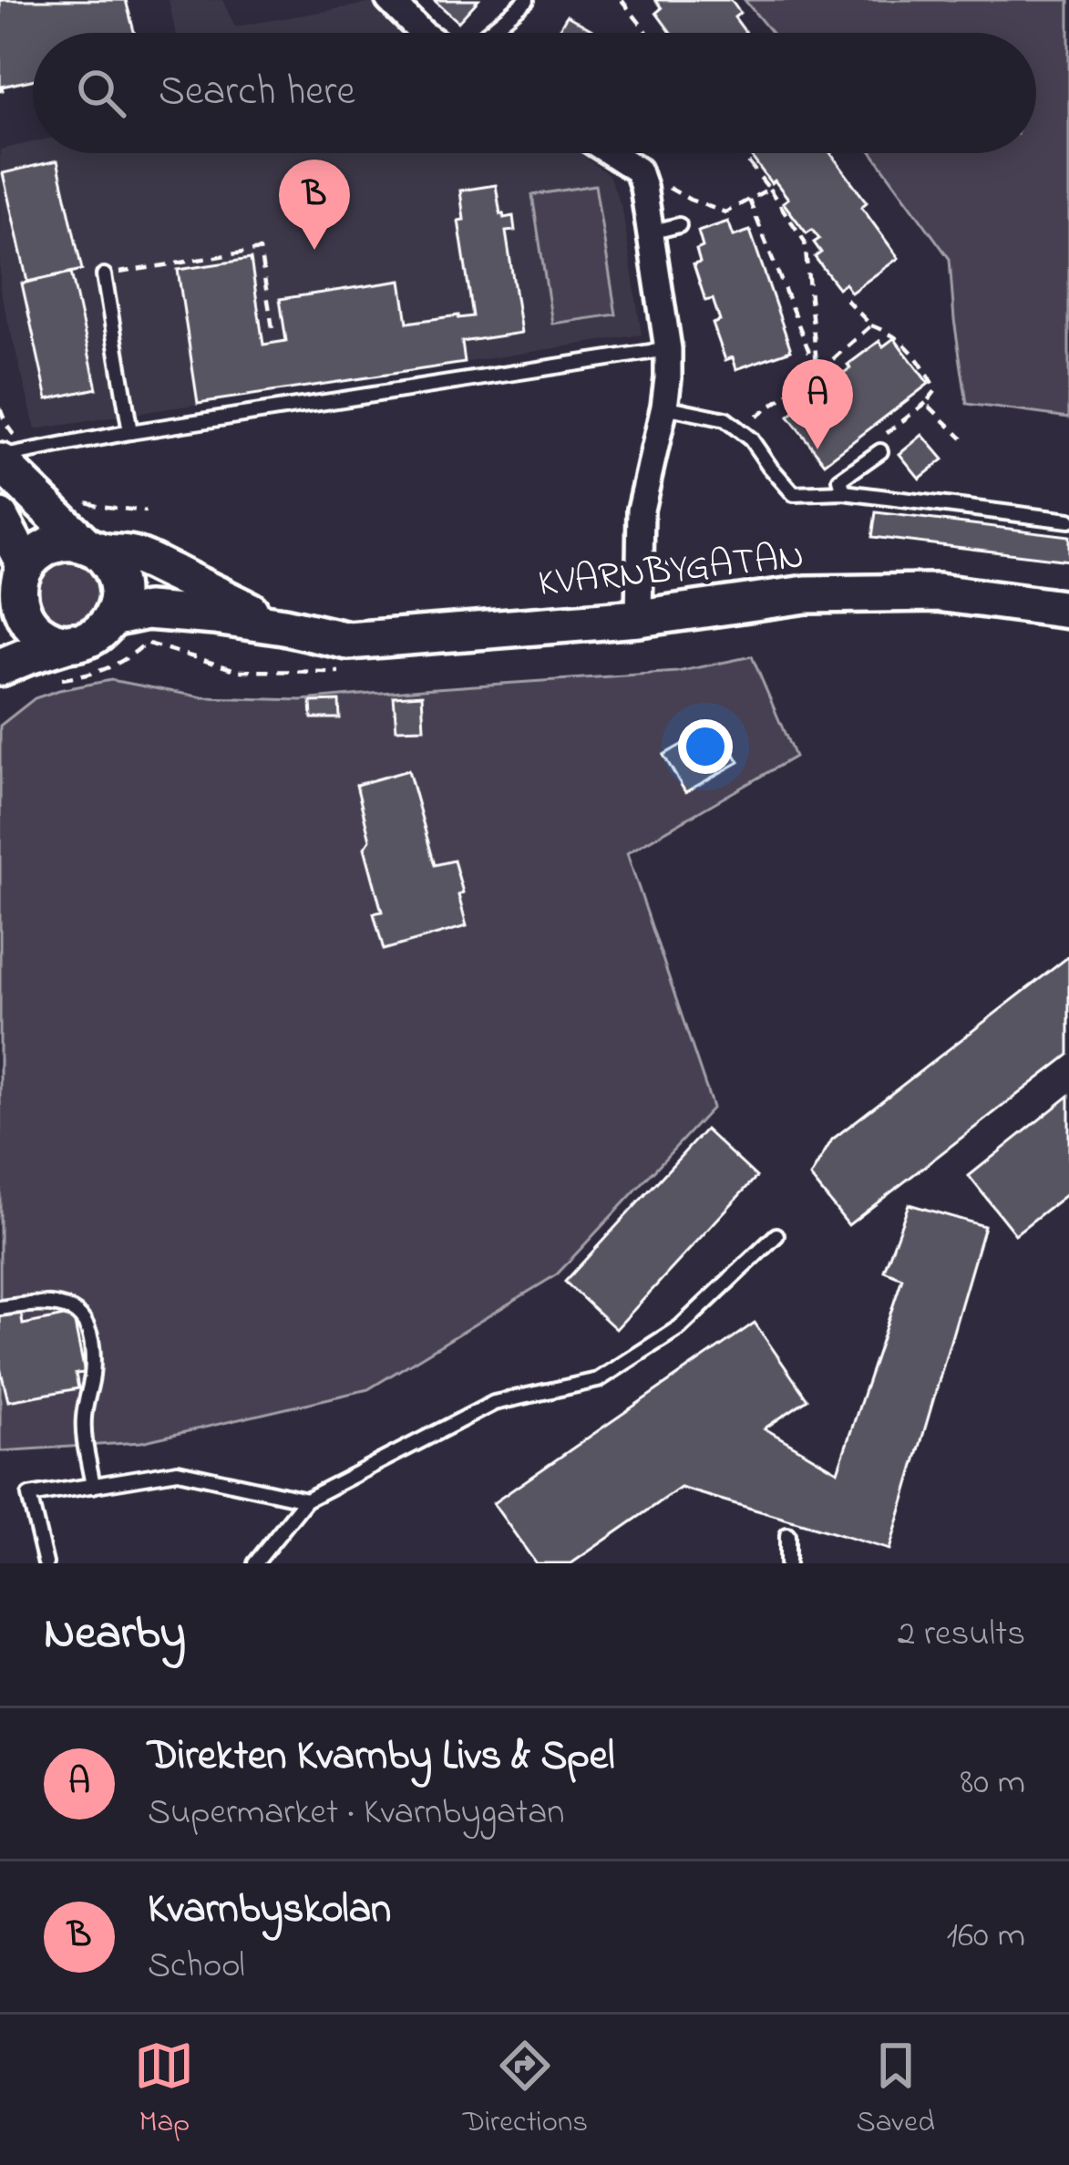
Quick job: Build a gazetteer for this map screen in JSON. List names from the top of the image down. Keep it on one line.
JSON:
{"streets":{"street":["KVARNBYGATAN"]},"page":{"search":"Search here","pins":["B","A"],"heading":["Nearby","2 results"],"list":[{"mark":"A","name":"Direkten Kvarnby Livs & Spel","note":"Supermarket · Kvarnbygatan","value":"80 m"},{"mark":"B","name":"Kvarnbyskolan","note":"School","value":"160 m"}],"nav":["Map","Directions","Saved"]}}
